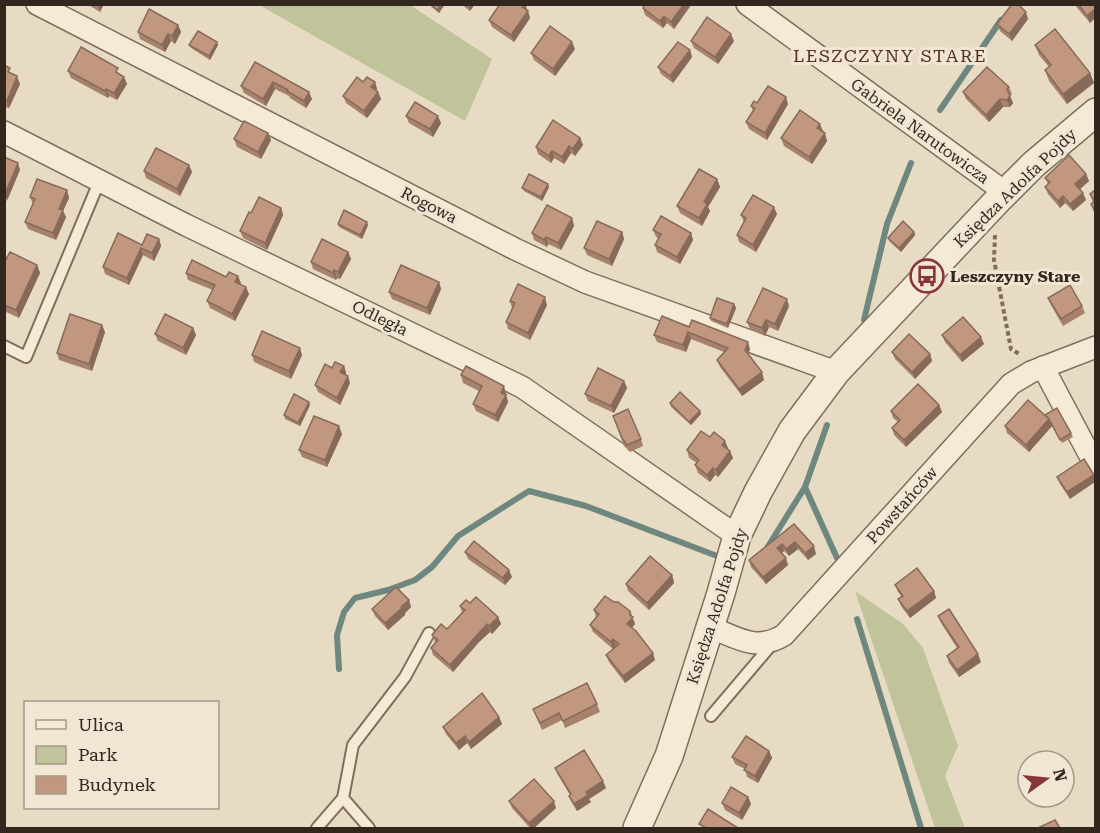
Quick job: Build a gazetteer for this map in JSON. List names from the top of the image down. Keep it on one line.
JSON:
{"streets":{"street":["Gabriela Narutowicza","Księdza Adolfa Pojdy","Rogowa","Odległa","Powstańców"]},"crossings":[["Gabriela Narutowicza","Księdza Adolfa Pojdy"],["Księdza Adolfa Pojdy","Rogowa"],["Księdza Adolfa Pojdy","Odległa"]],"districts":["LESZCZYNY STARE"],"places":{"bus stop":["Leszczyny Stare"]},"legend":["Ulica","Park","Budynek"],"north":"right"}
